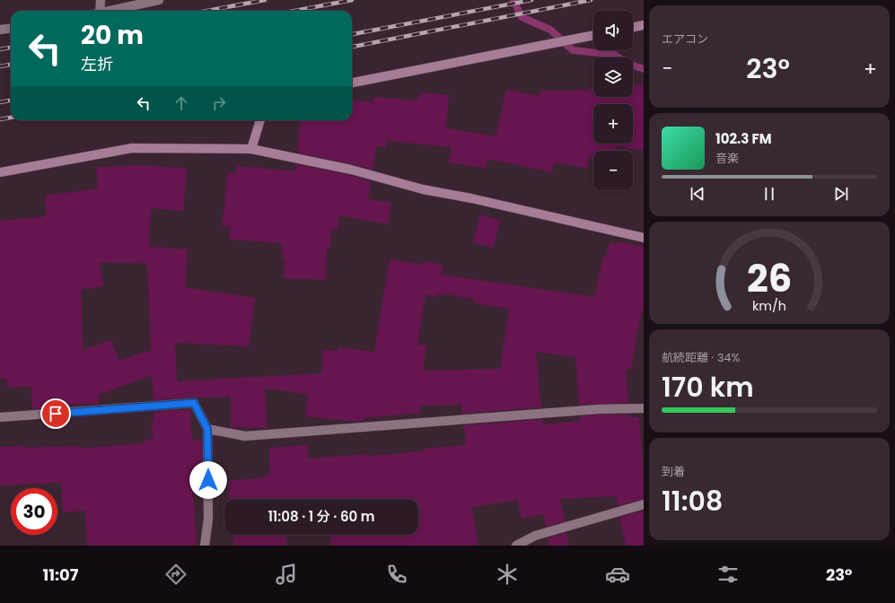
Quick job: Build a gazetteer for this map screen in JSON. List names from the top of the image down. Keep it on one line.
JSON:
{"page":{"tile":["エアコン",["航続距離 · 34%","170 km"],["到着","11:08"]],"map_buttons":["+","−"],"turn":["20 m","左折"],"heat":["−","23°","+"],"song":["102.3 FM","音楽"],"limit":"30","trip":"11:08 · 1 分 · 60 m","tabs":["11:07","23°"],"gauge":["26","km/h"]}}
